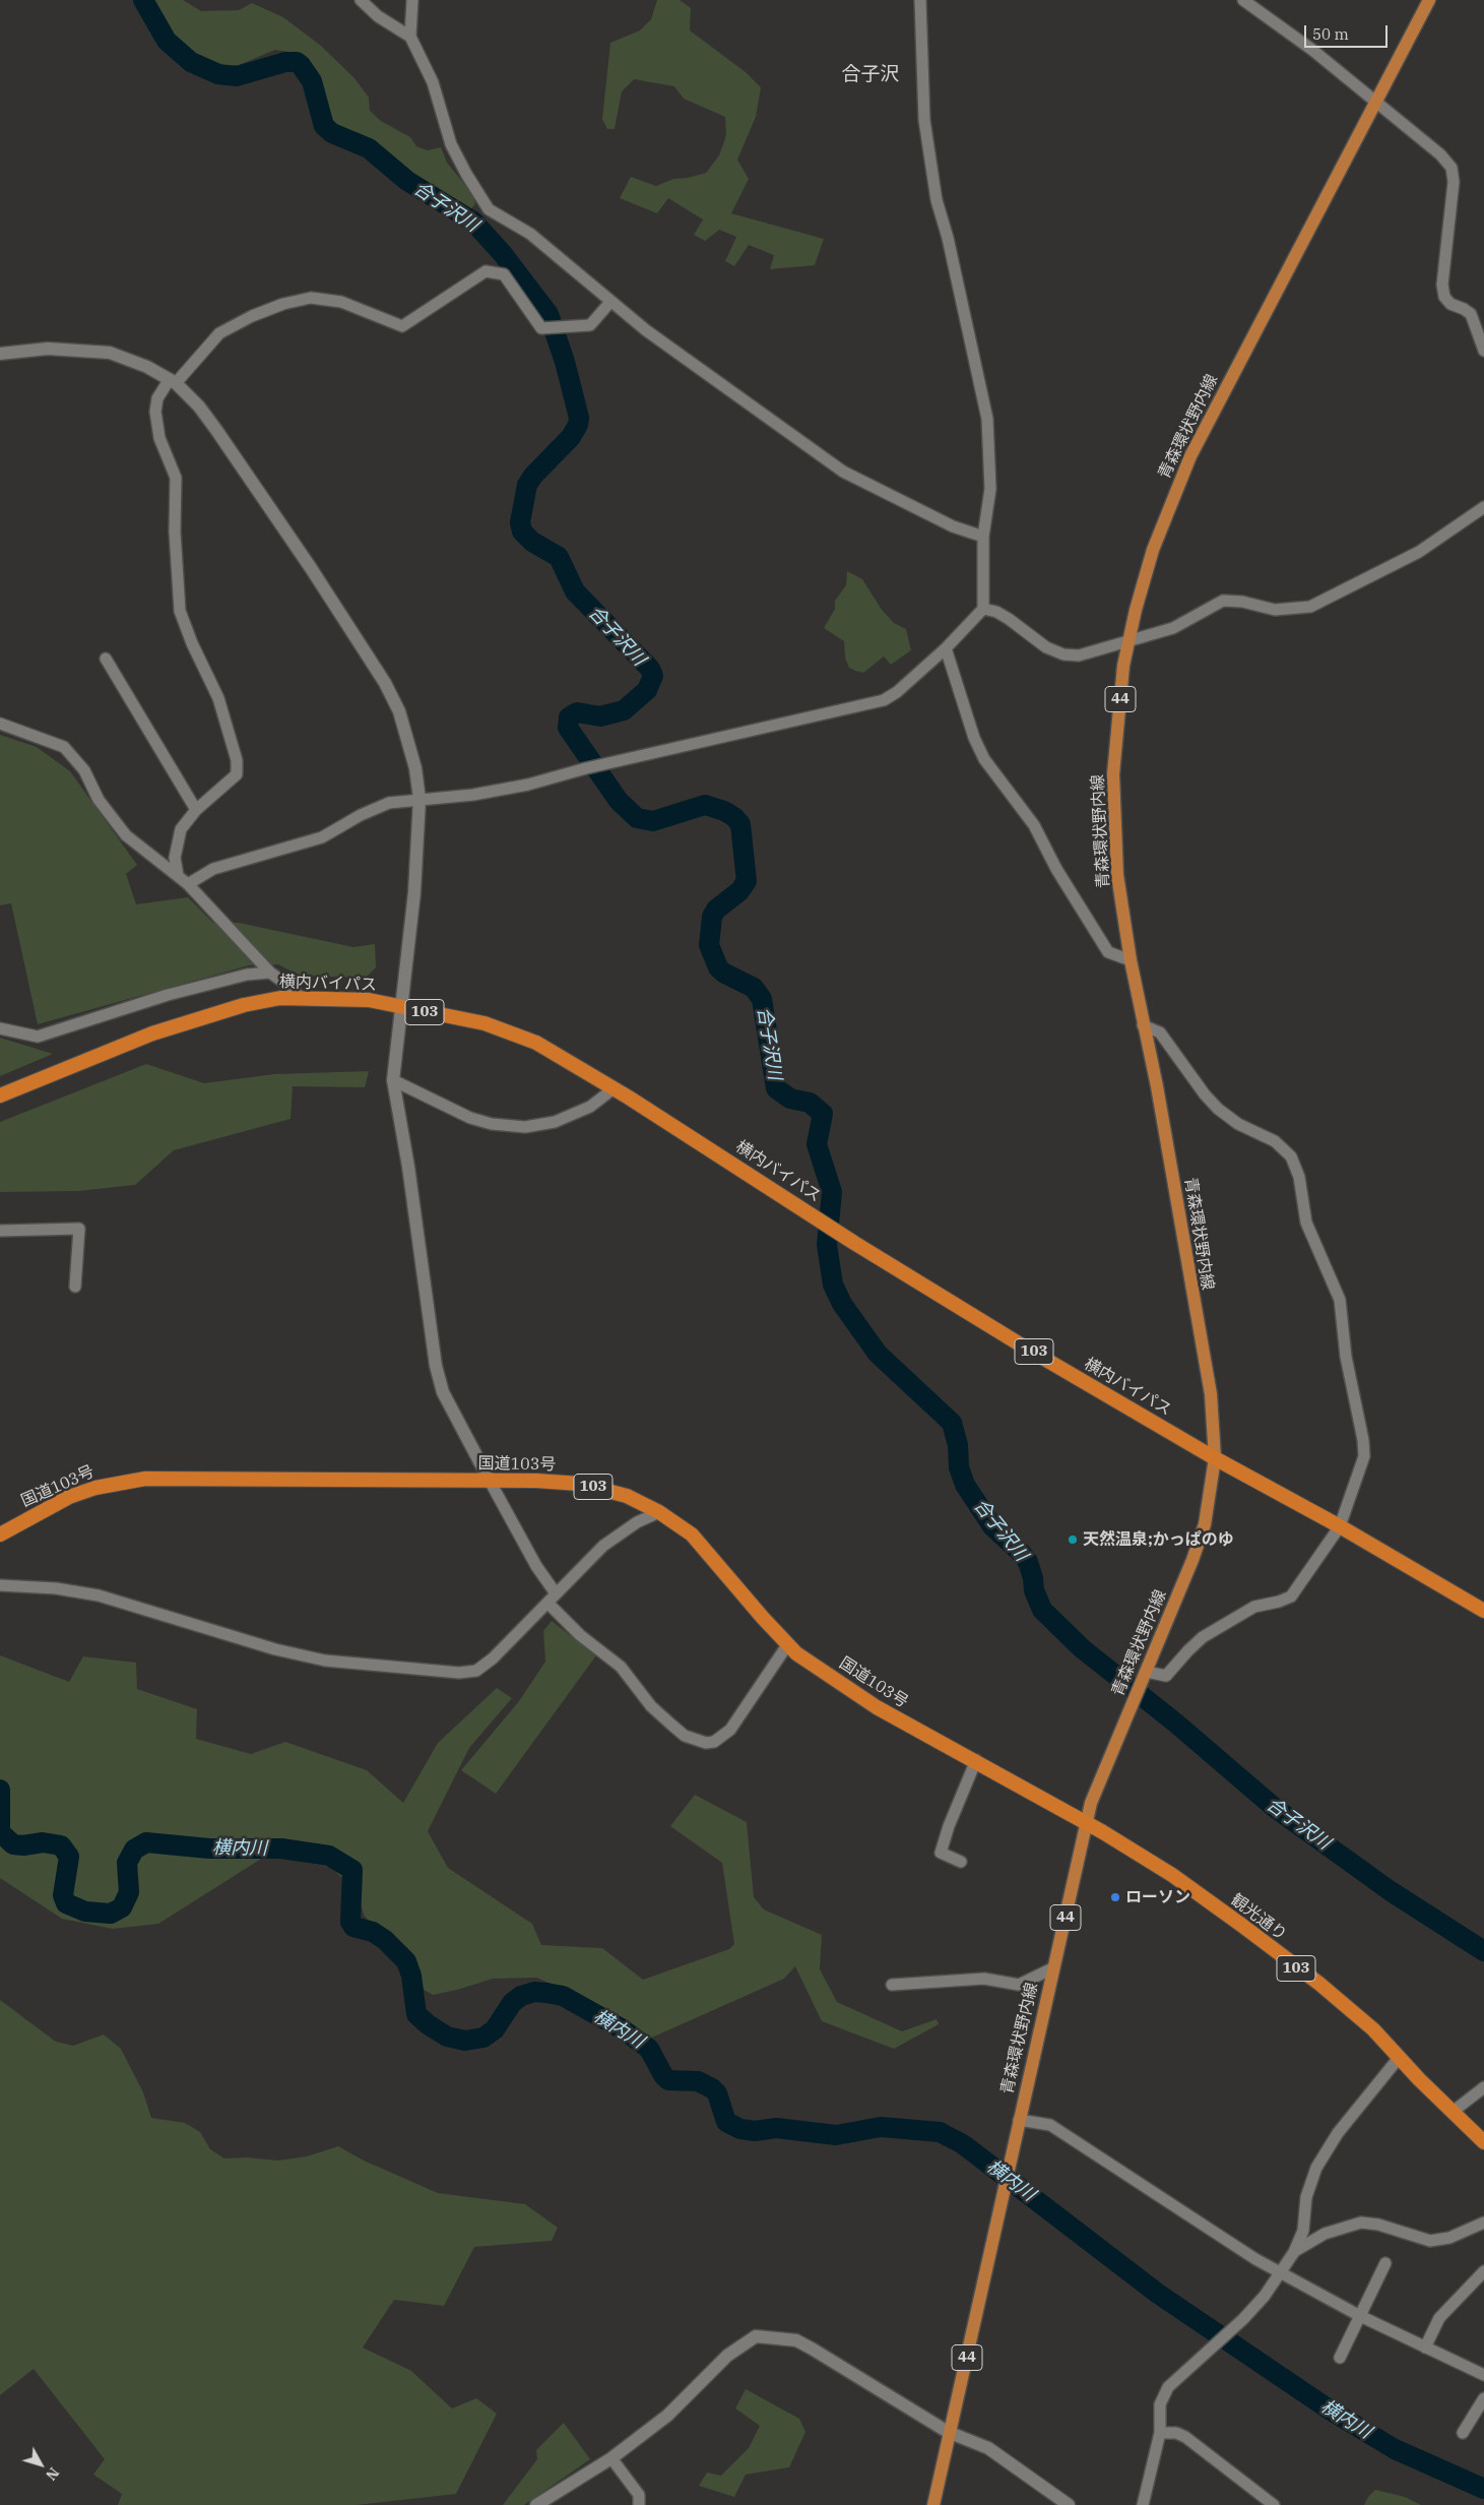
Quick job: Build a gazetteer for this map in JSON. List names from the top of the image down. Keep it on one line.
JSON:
{"streets":{"highway":["横内バイパス","103","国道103号","観光通り"],"main road":["青森環状野内線","44"]},"crossings":[["青森環状野内線","横内バイパス"],["青森環状野内線","国道103号"],["青森環状野内線","観光通り"],["国道103号","観光通り"]],"districts":["合子沢"],"water":["合子沢川","横内川"],"places":["天然温泉;かっぱのゆ","ローソン"],"scale_bar":"50 m","north":"bottom right"}
